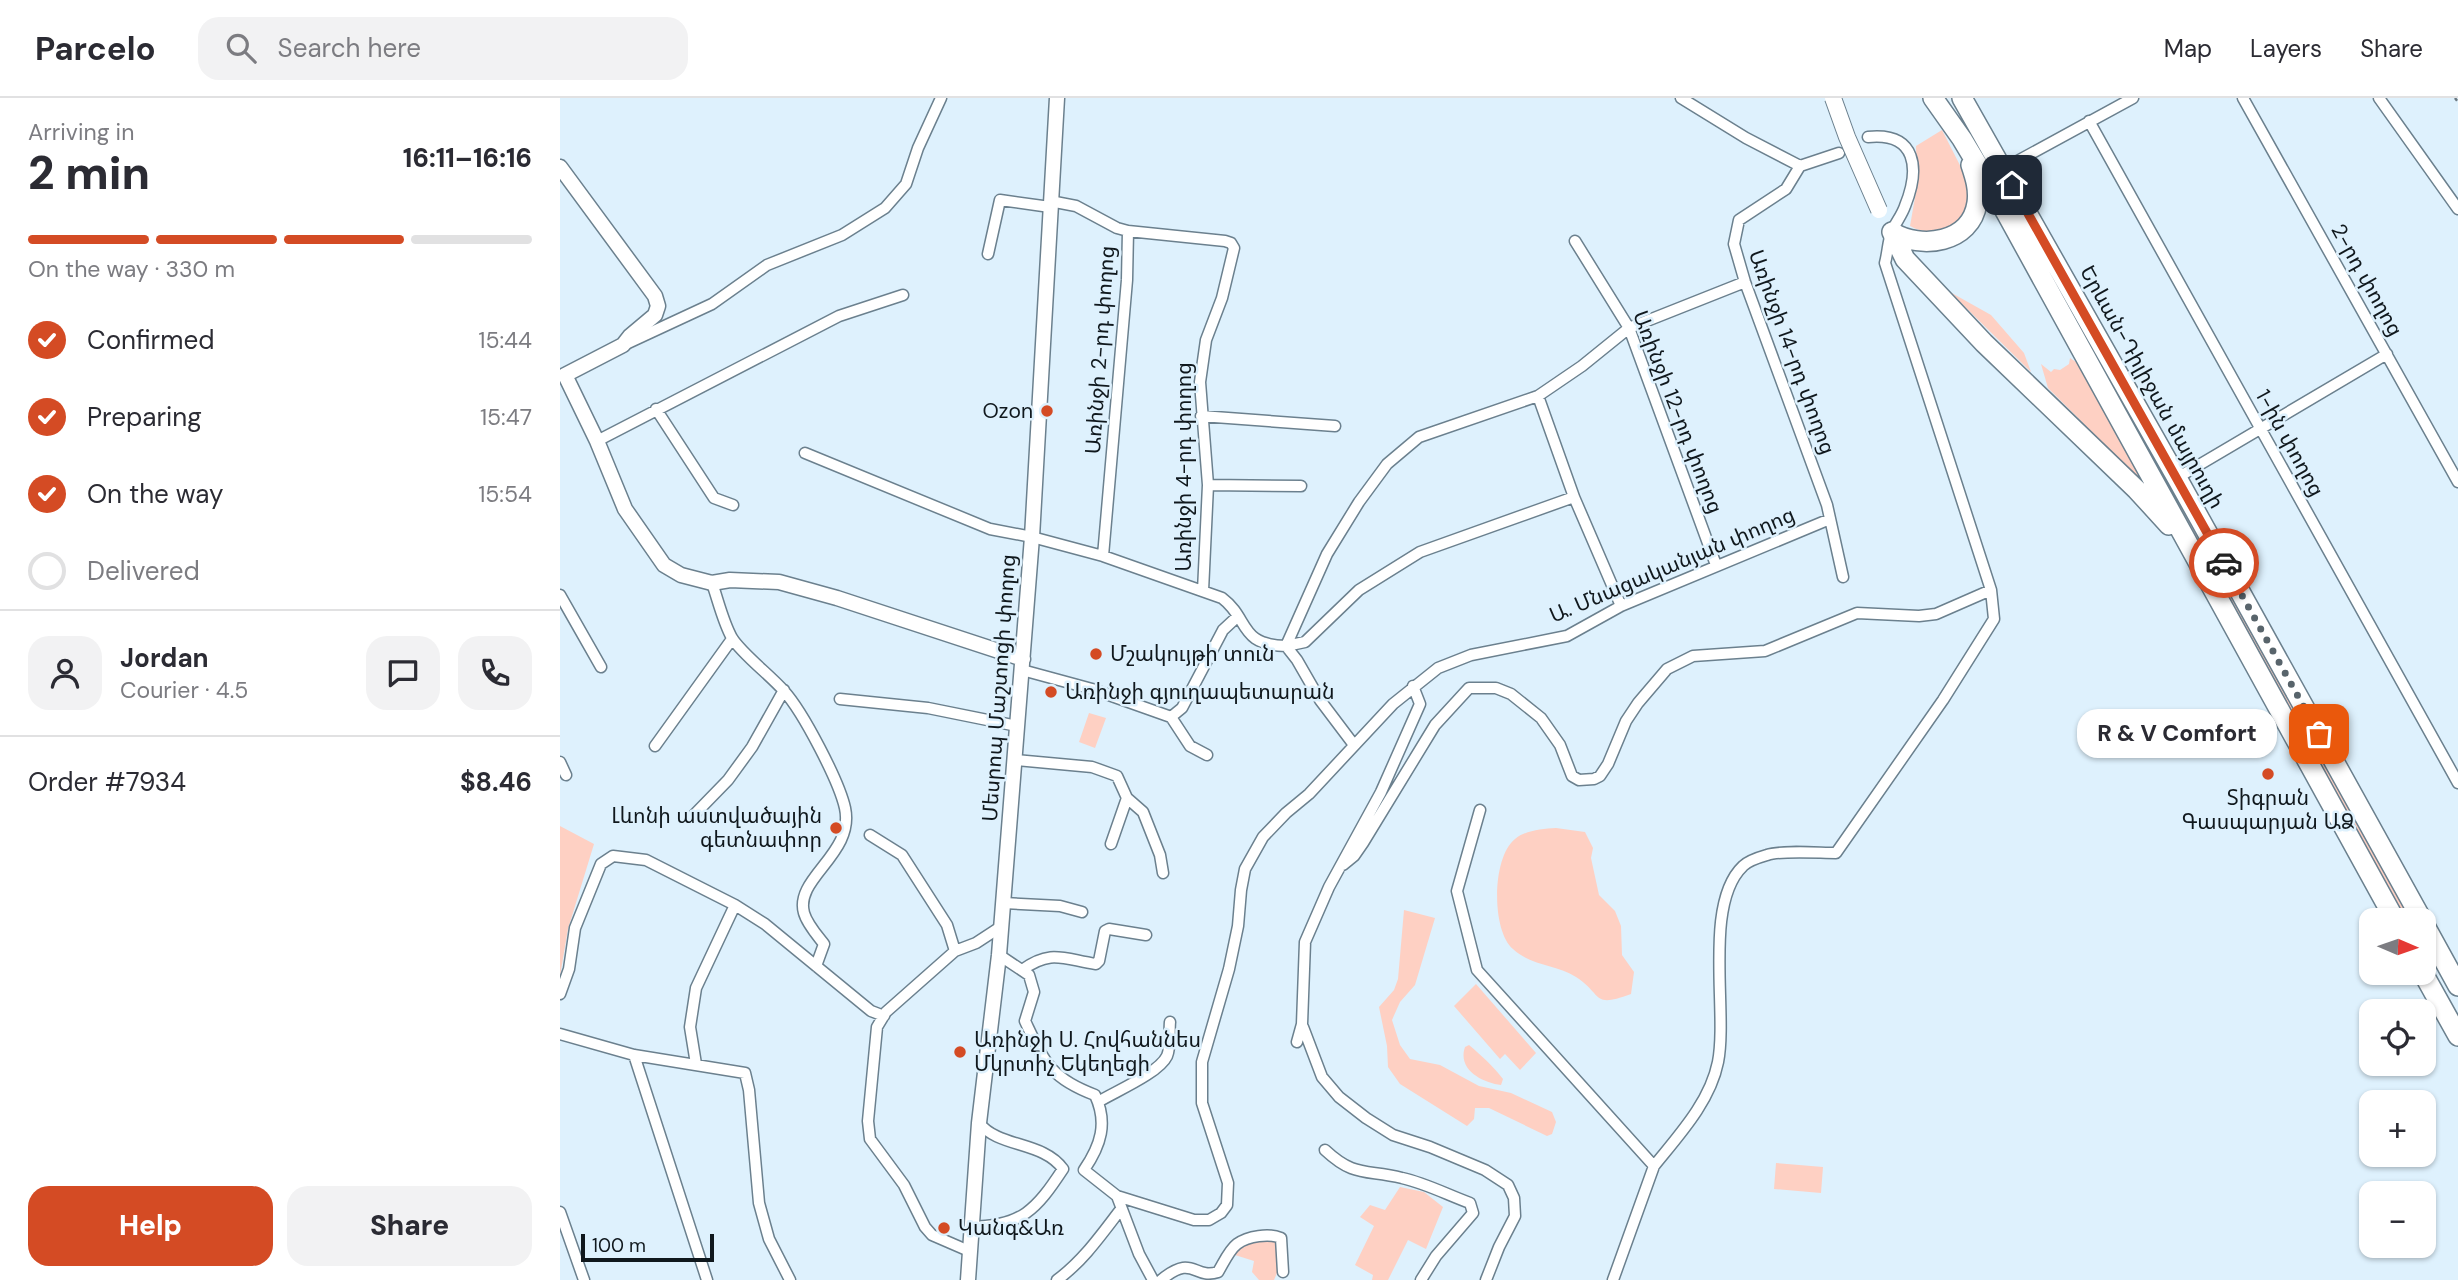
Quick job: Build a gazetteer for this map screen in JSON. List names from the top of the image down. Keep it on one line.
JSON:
{"streets":{"highway":["Երևան-Դիլիջան մայրուղի"],"street":["2-րդ փողոց","Առինջի 2-րդ փողոց","Առինջի 14-րդ փողոց","Առինջի 12-րդ փողոց","1-ին փողոց","Առինջի 4-րդ փողոց","Ա. Մնացականյան փողոց","Մեսրոպ Մաշտոցի փողոց"]},"crossings":[["Առինջի 2-րդ փողոց","Առինջի 4-րդ փողոց"],["Առինջի 2-րդ փողոց","Մեսրոպ Մաշտոցի փողոց"],["Առինջի 14-րդ փողոց","Ա. Մնացականյան փողոց"],["Առինջի 12-րդ փողոց","Ա. Մնացականյան փողոց"]],"places":["Ozon","Մշակույթի տուն","Առինջի գյուղապետարան","R & V Comfort","Տիգրան Գասպարյան ԱՁ","Լևոնի աստվածային գետնափոր","Առինջի Ս. Հովհաննես Մկրտիչ Եկեղեցի","Կանգ&Առ"],"scale_bar":"100 m","north":"right","page":{"header":"Parcelo","search":"Search here","nav":["Map","Layers","Share"],"heading":["2 min","Arriving in","16:11–16:16"],"panel":["Jordan","Courier · 4.5","Order #7934","$8.46"],"bar":"On the way · 330 m","list":[["Confirmed","15:44"],["Preparing","15:47"],["On the way","15:54"],"Delivered"],"bubble":"R & V Comfort","map_buttons":["+","−"],"buttons":["Help","Share"],"scale":"100 m"}}
